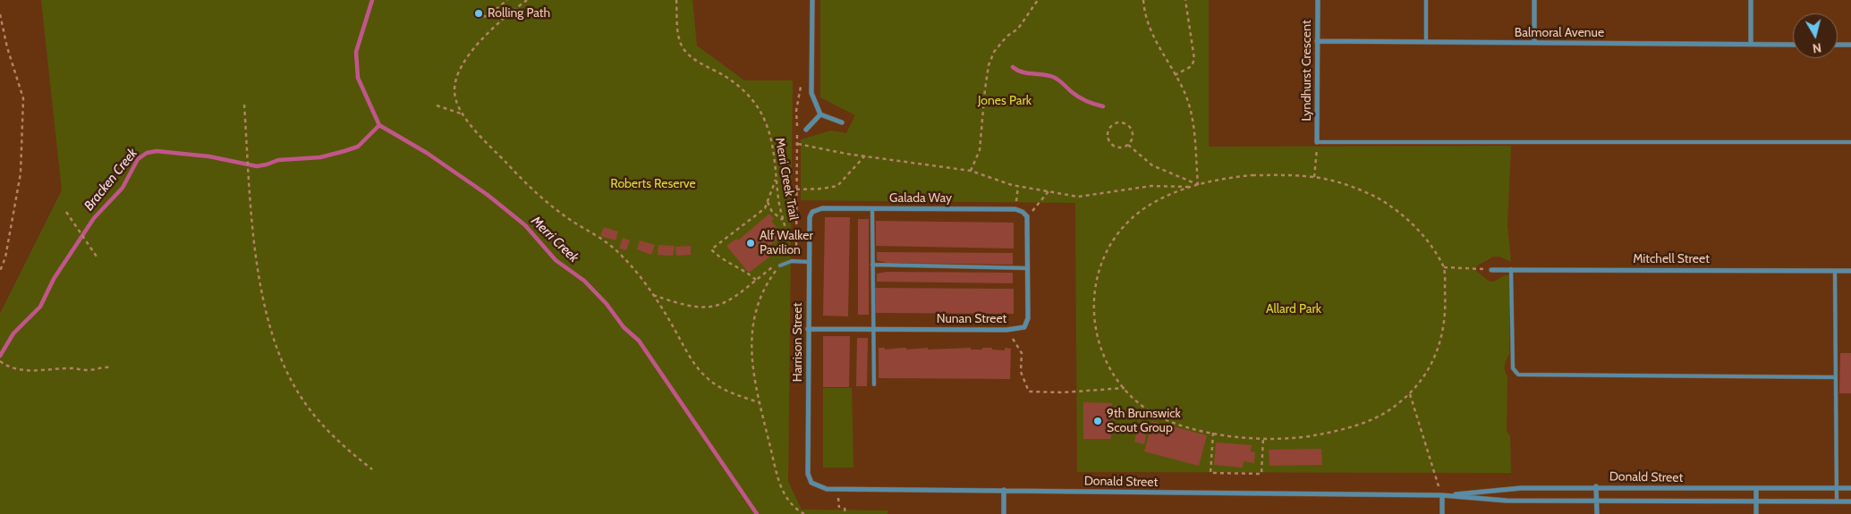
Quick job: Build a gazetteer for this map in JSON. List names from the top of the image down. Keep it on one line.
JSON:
{"streets":{"street":["Balmoral Avenue","Lyndhurst Crescent","Galada Way","Mitchell Street","Nunan Street","Harrison Street","Donald Street"],"path":["Merri Creek Trail"]},"crossings":[["Balmoral Avenue","Lyndhurst Crescent"],["Galada Way","Harrison Street"],["Nunan Street","Harrison Street"],["Harrison Street","Donald Street"]],"water":["Bracken Creek","Merri Creek"],"parks":["Jones Park","Roberts Reserve","Allard Park"],"places":["Rolling Path","Alf Walker Pavilion","9th Brunswick Scout Group"],"north":"bottom"}
